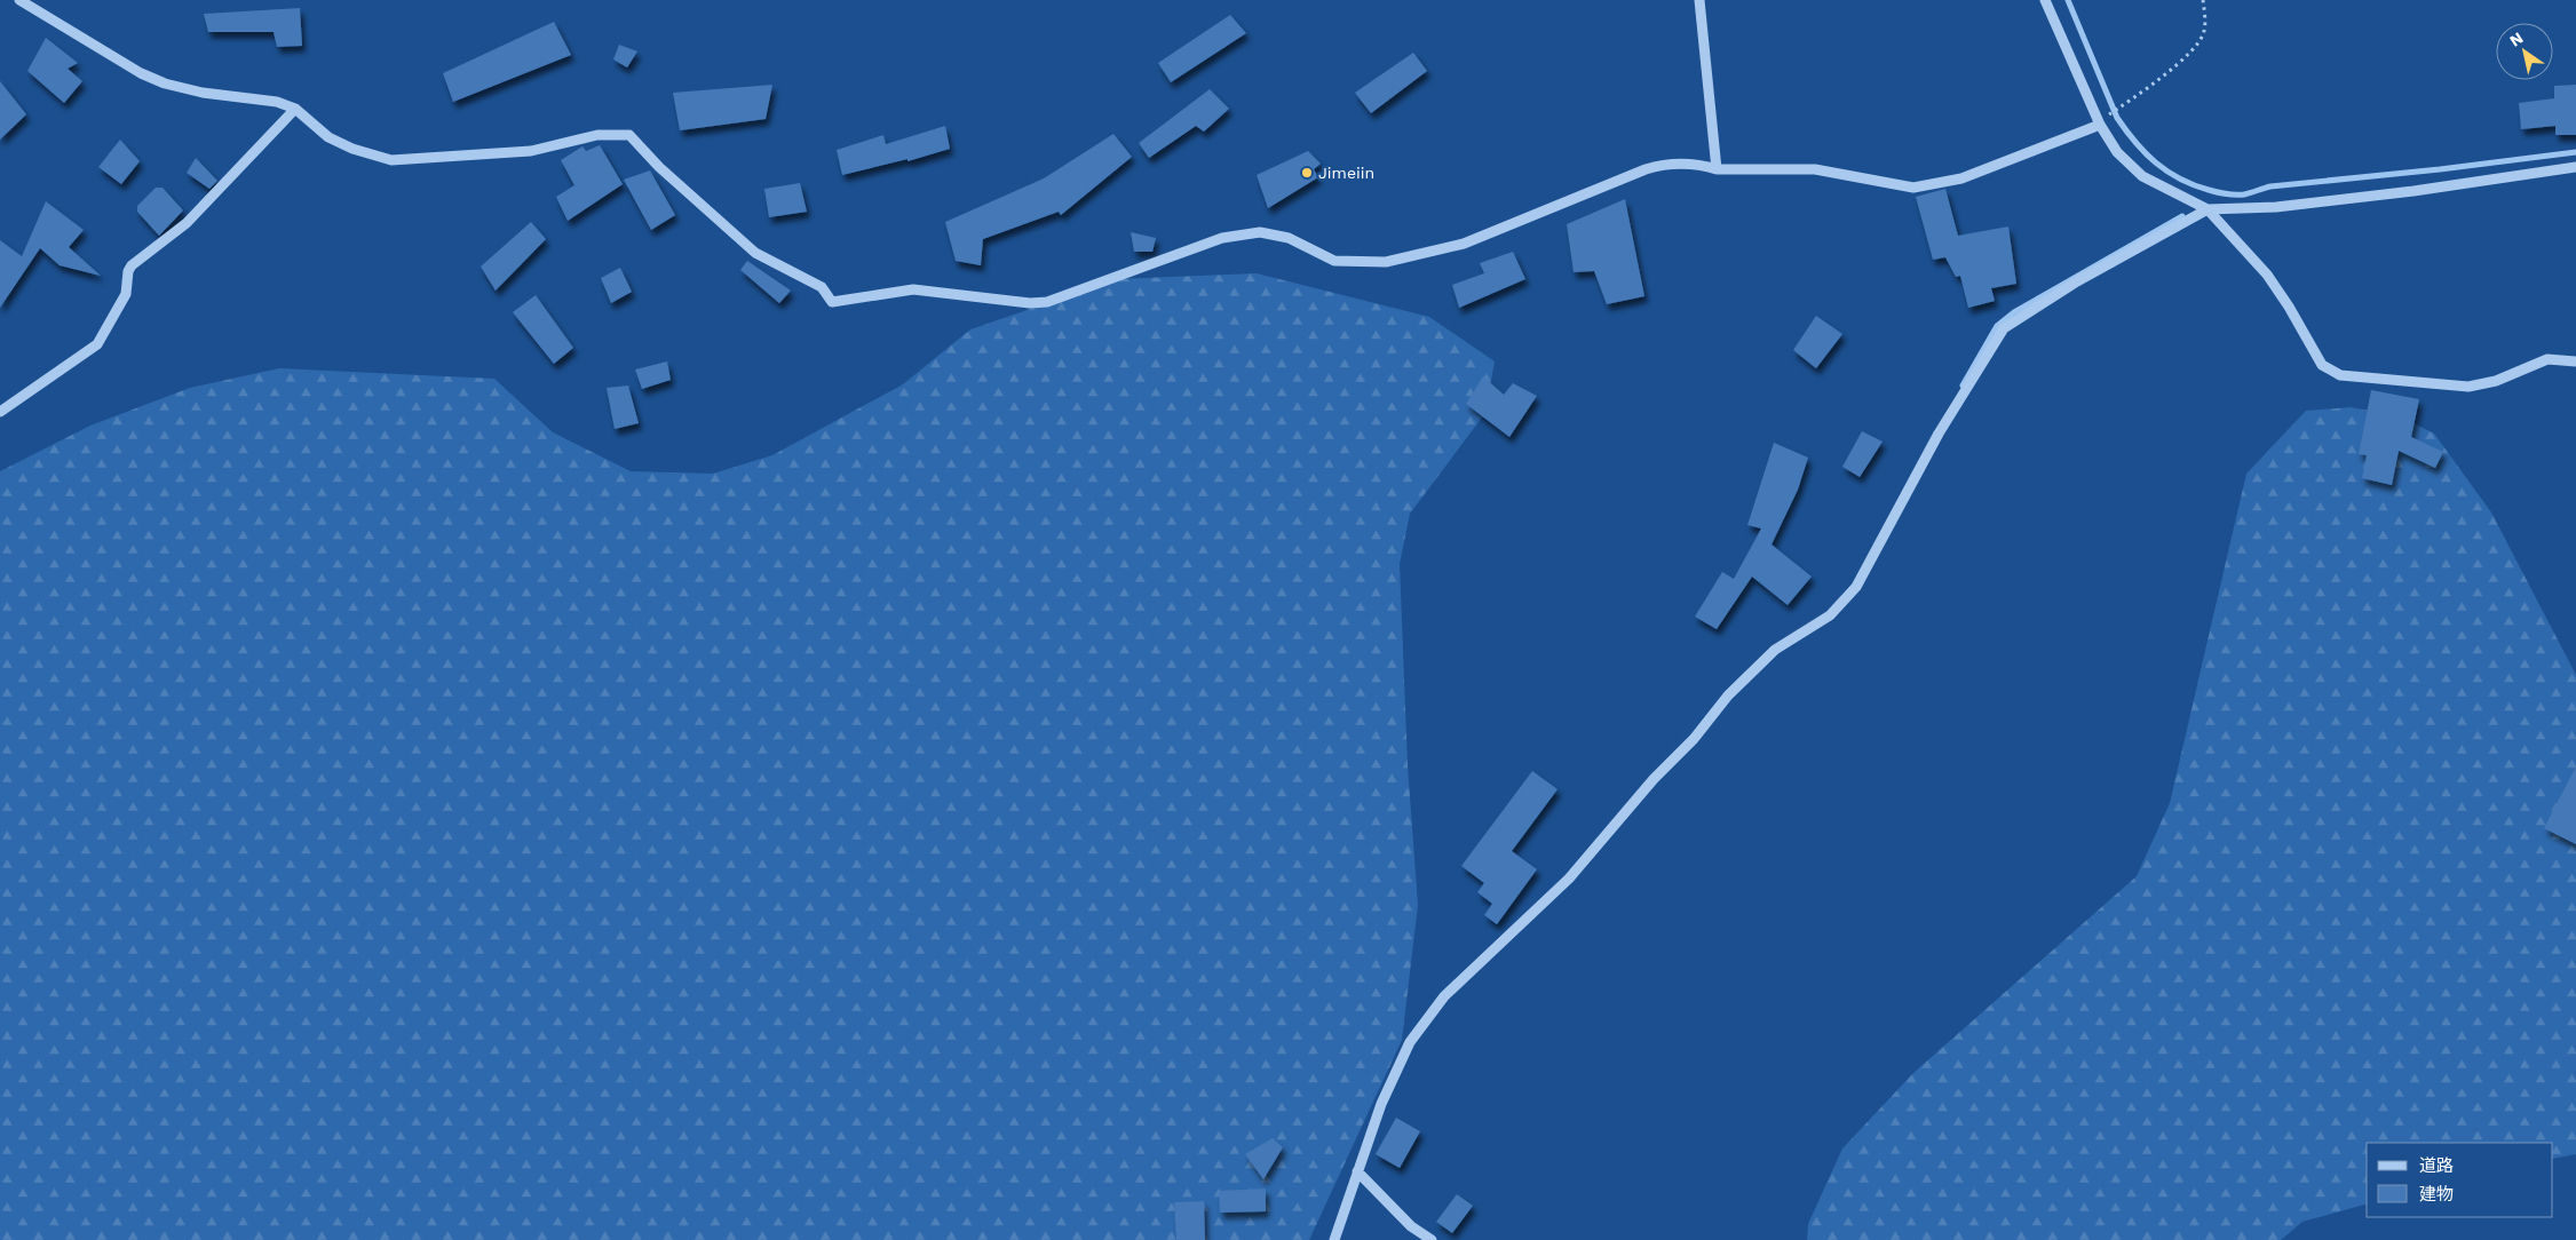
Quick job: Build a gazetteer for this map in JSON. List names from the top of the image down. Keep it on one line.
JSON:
{"places":["Jimeiin"],"legend":["道路","建物"],"north":"top left"}
